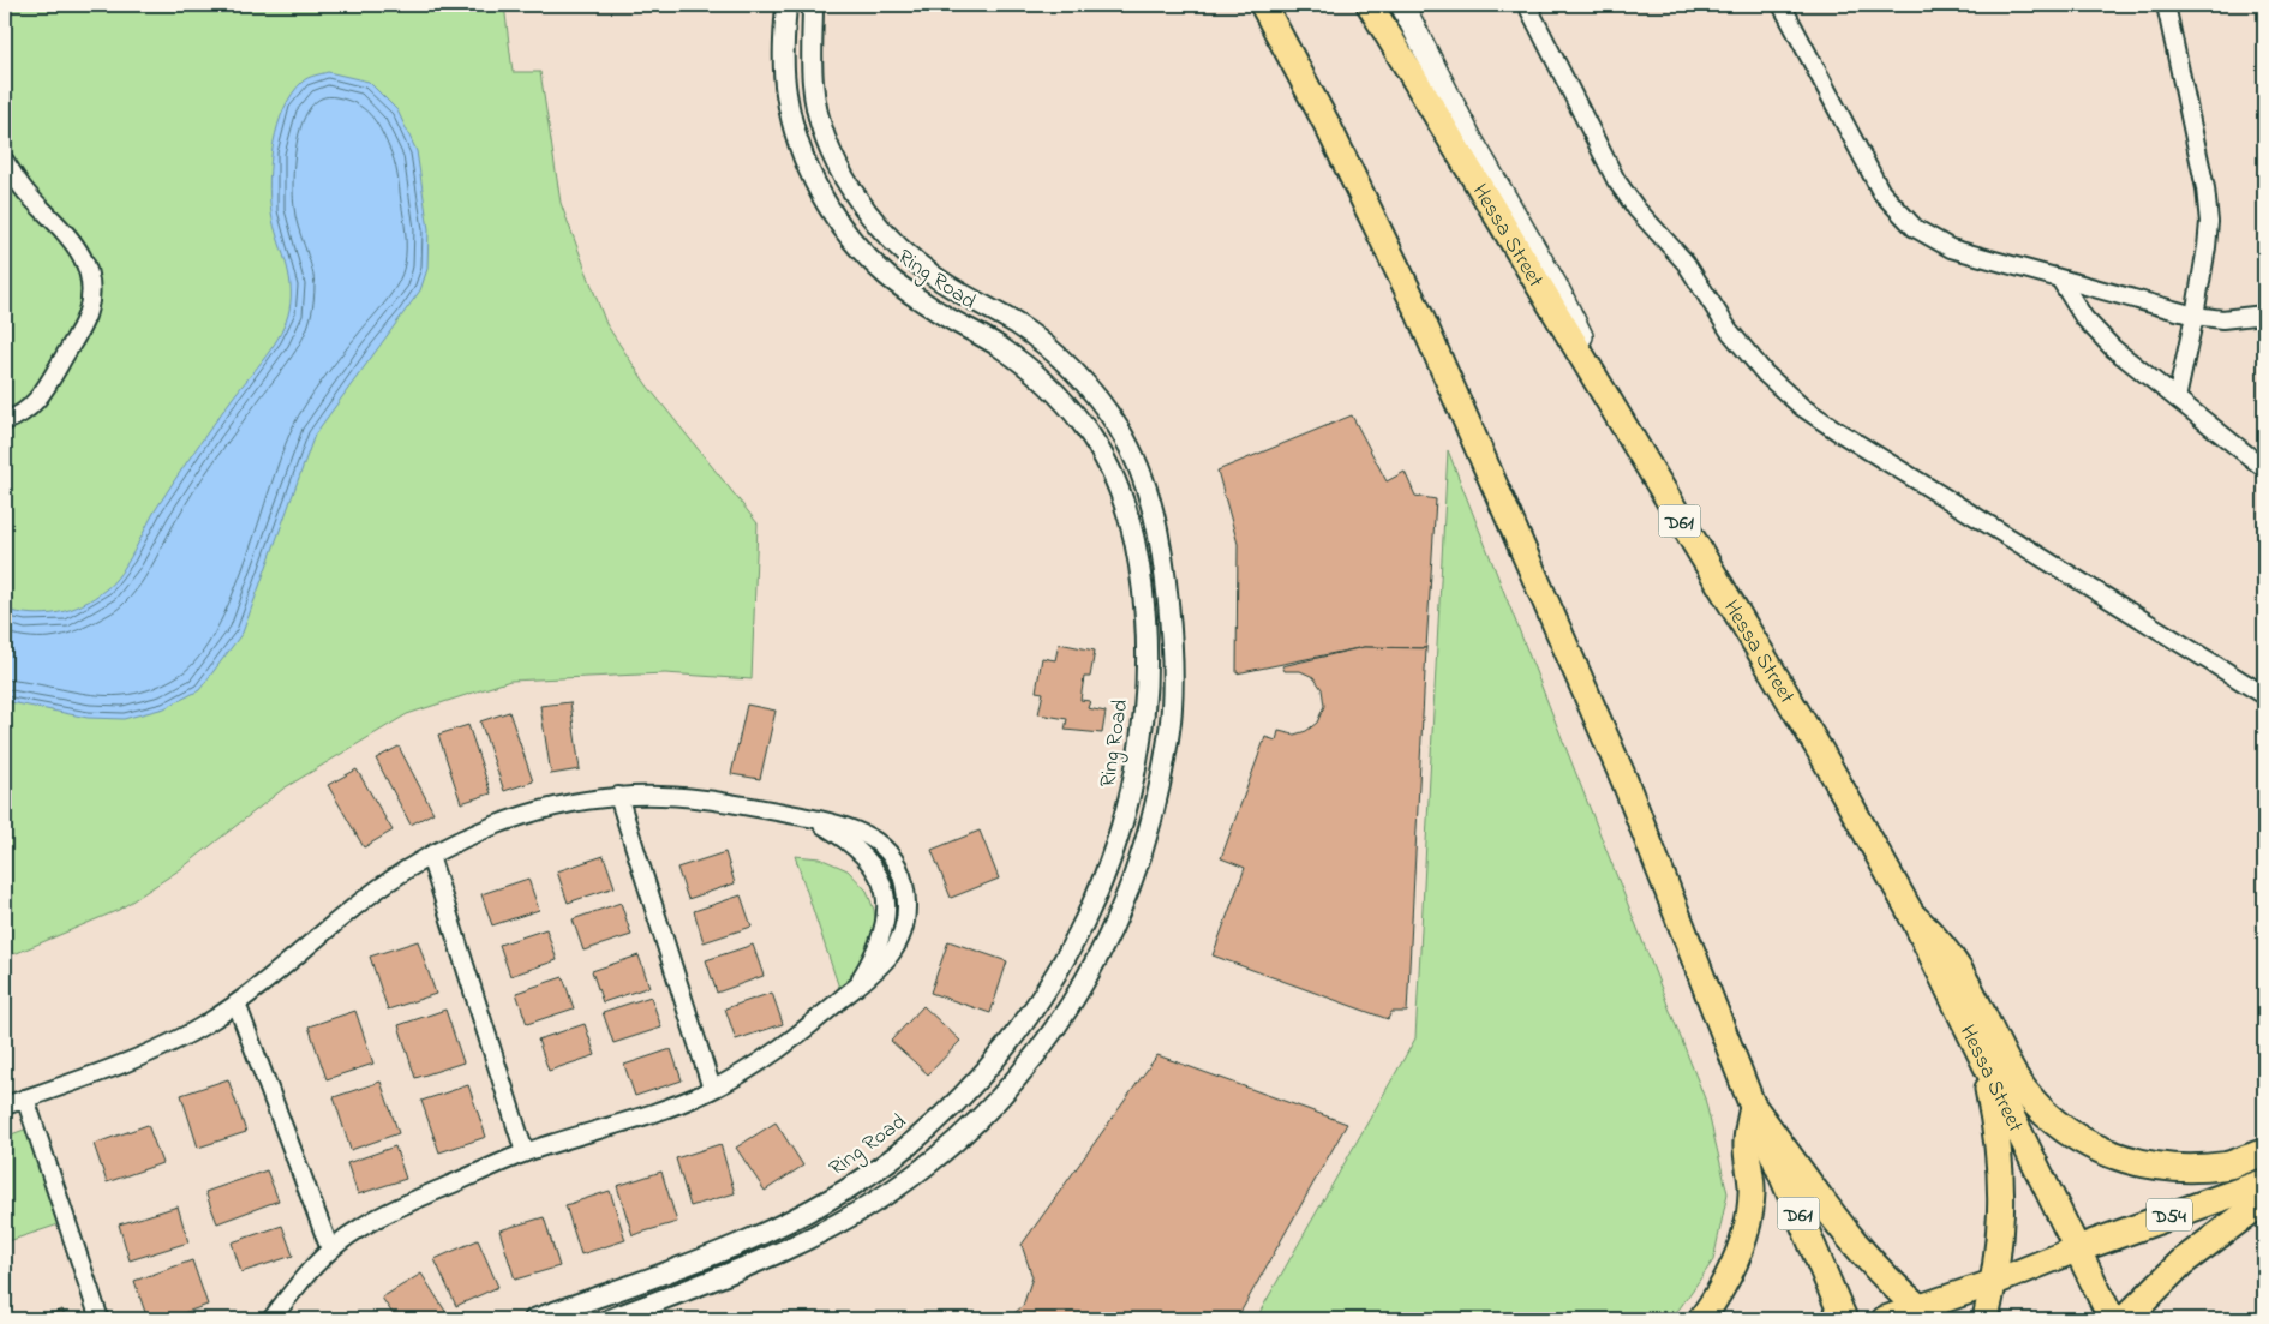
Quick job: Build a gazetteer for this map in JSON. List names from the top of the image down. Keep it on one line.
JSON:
{"streets":{"highway":["D54"],"main road":["Hessa Street","D61"],"street":["Ring Road"]},"crossings":[["Hessa Street","D54"]]}
